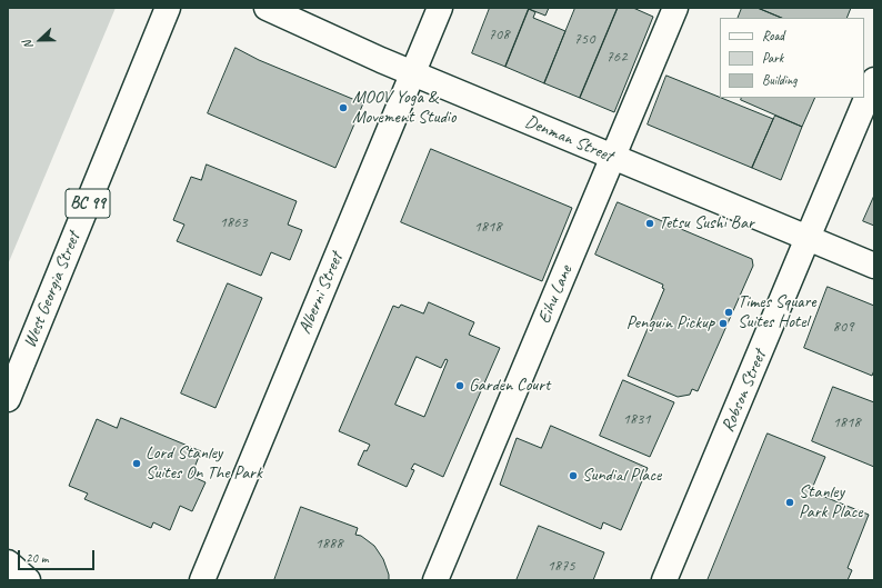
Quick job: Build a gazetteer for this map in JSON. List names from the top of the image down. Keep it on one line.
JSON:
{"streets":{"main road":["Denman Street","BC 99","West Georgia Street","Alberni Street","Eihu Lane","Robson Street"]},"crossings":[["Denman Street","Alberni Street"],["Denman Street","Eihu Lane"],["Denman Street","Robson Street"]],"places":["MOOV Yoga & Movement Studio","Tetsu Sushi Bar","Times Square Suites Hotel","Penguin Pickup","Garden Court","Lord Stanley Suites On The Park","Sundial Place","Stanley Park Place"],"house_numbers":["708","750","762","1863","1818","809","1831","1818","1888","1875"],"legend":["Road","Park","Building"],"scale_bar":"20 m","north":"left"}
